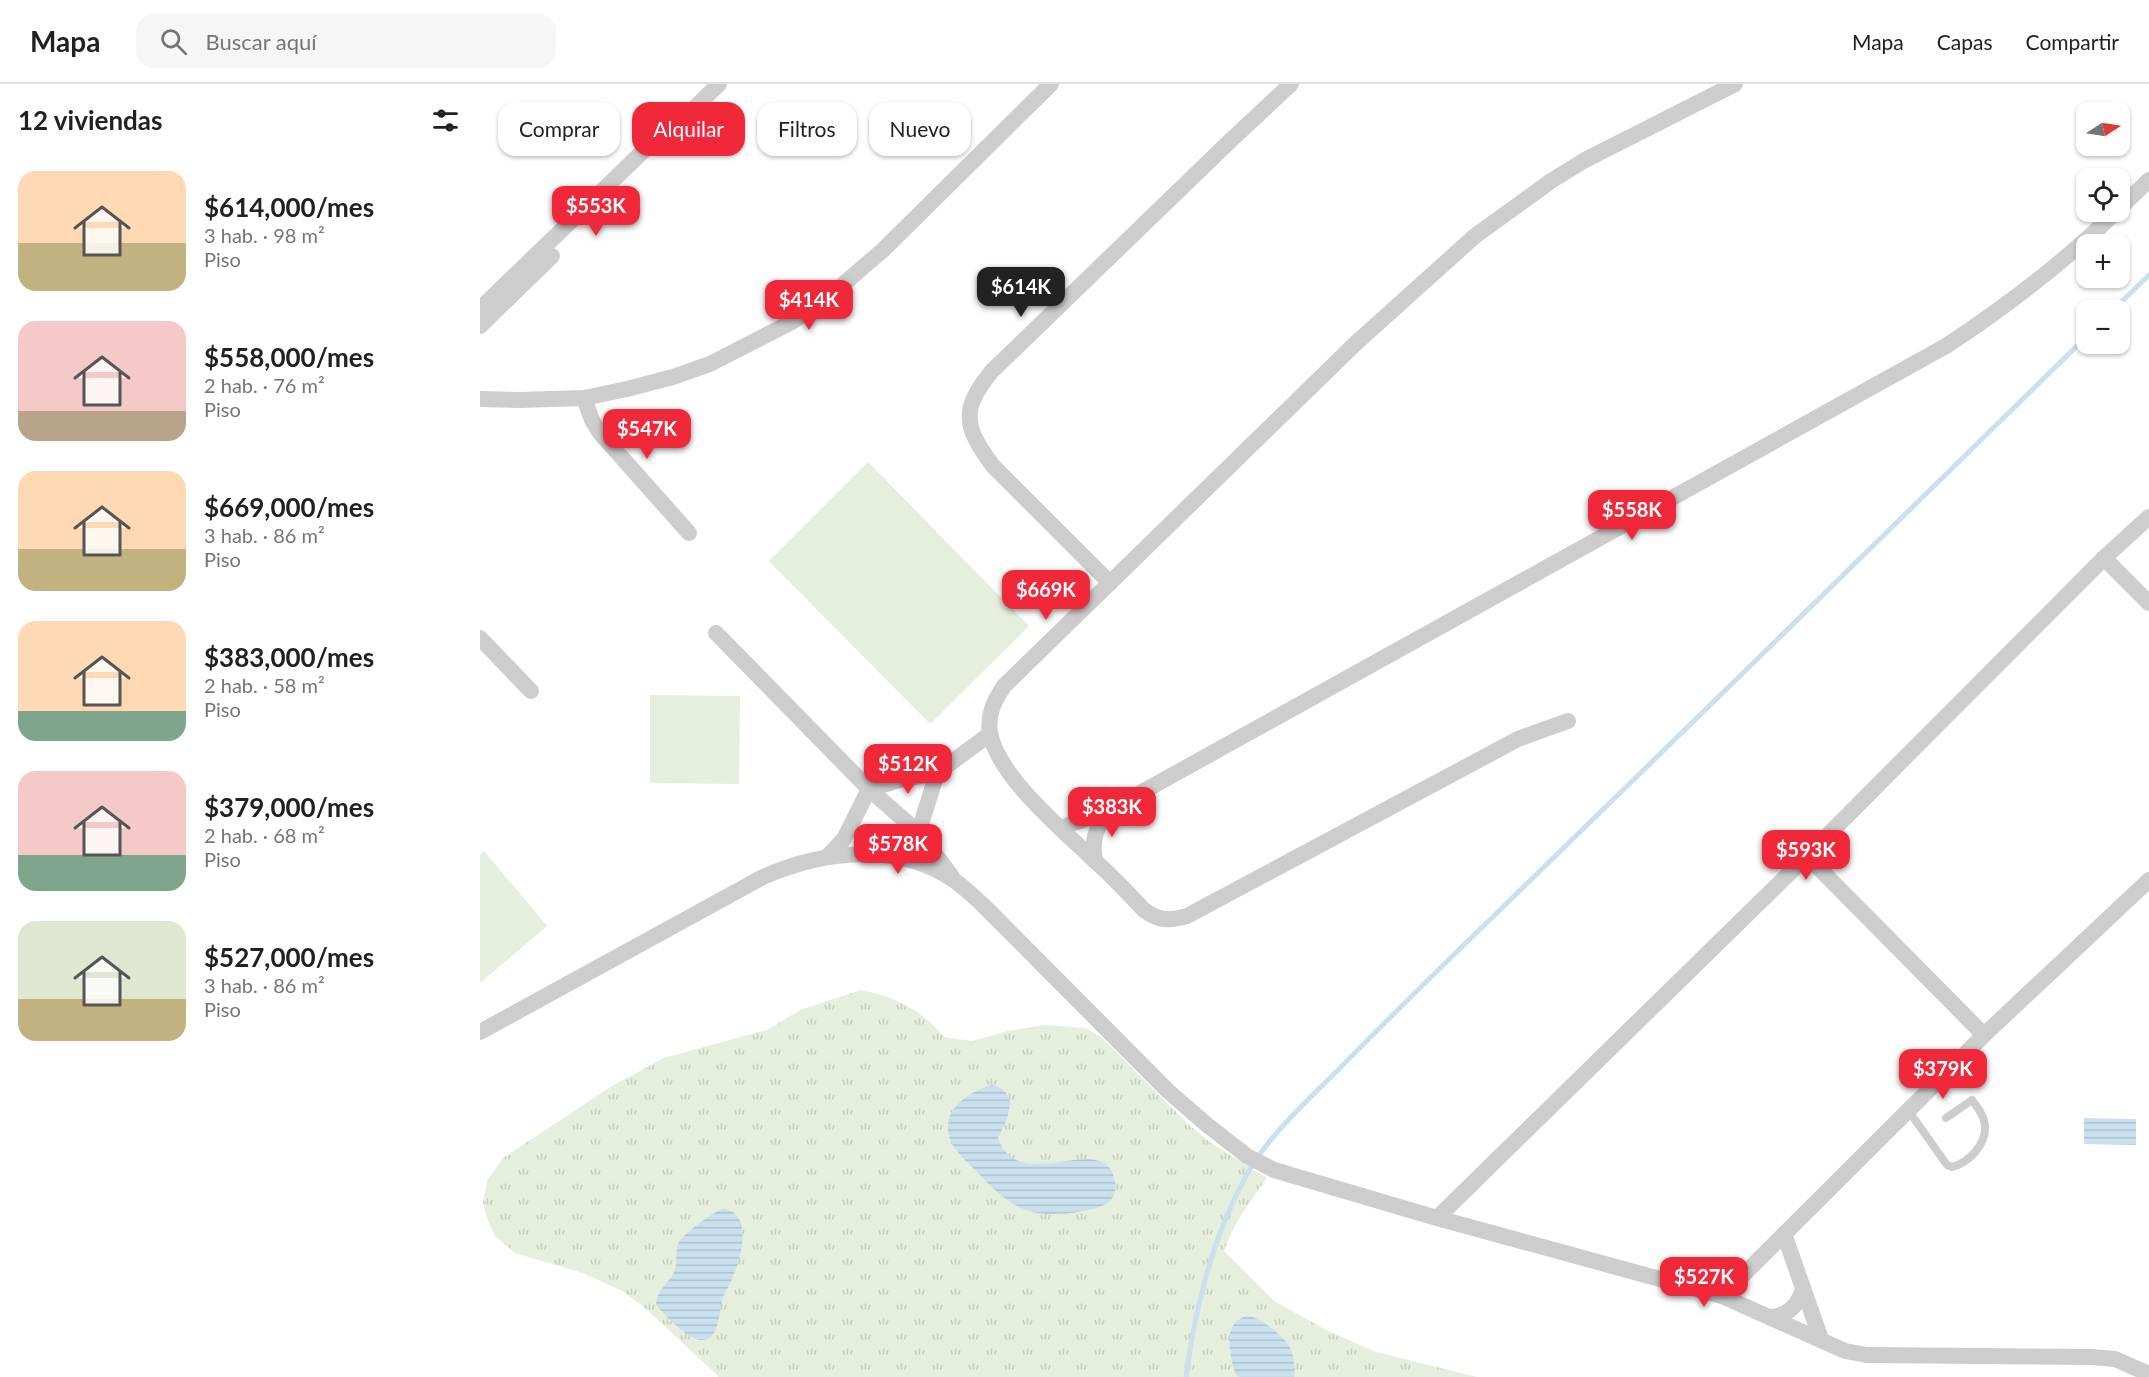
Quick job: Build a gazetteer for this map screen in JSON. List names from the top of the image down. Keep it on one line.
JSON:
{"north":"right","page":{"header":"Mapa","search":"Buscar aquí","nav":["Mapa","Capas","Compartir"],"heading":"12 viviendas","map_buttons":["+","−"],"chip":["Comprar","Alquilar","Filtros","Nuevo"],"list":[{"name":"$614,000/mes","note":"3 hab. · 98 m² · Piso"},{"name":"$558,000/mes","note":"2 hab. · 76 m² · Piso"},{"name":"$669,000/mes","note":"3 hab. · 86 m² · Piso"},{"name":"$383,000/mes","note":"2 hab. · 58 m² · Piso"},{"name":"$379,000/mes","note":"2 hab. · 68 m² · Piso"},{"name":"$527,000/mes","note":"3 hab. · 86 m² · Piso"}],"price":["$553K","$614K","$414K","$547K","$558K","$669K","$512K","$383K","$578K","$593K","$379K","$527K"]}}
